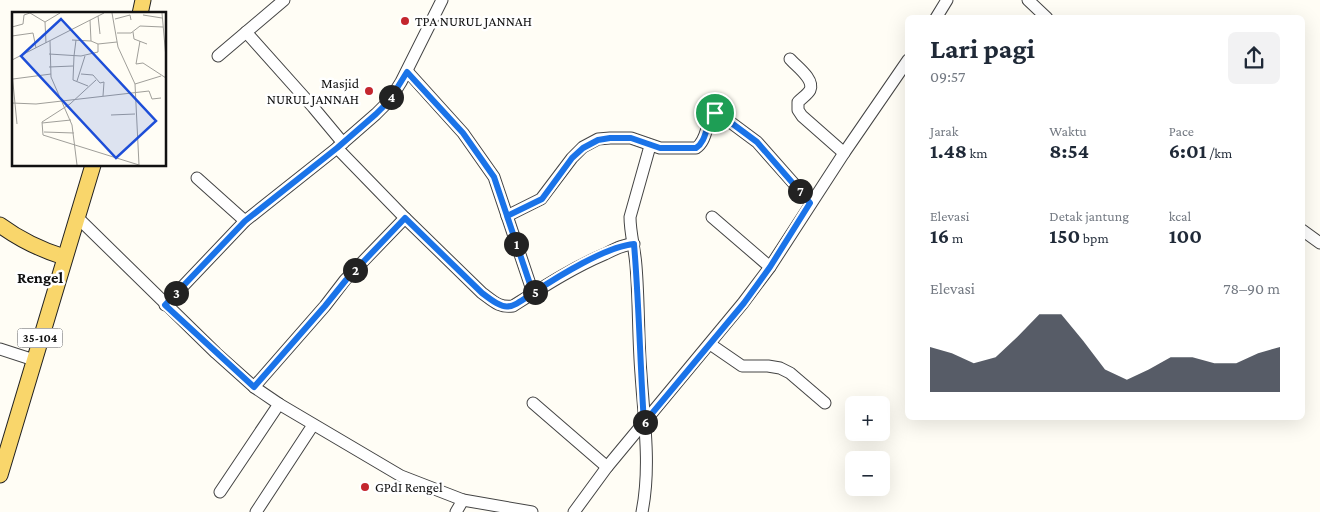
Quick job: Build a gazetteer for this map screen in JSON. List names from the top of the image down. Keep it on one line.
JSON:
{"streets":{"main road":["35-104"]},"districts":["Rengel"],"places":["TPA NURUL JANNAH","Masjid NURUL JANNAH","GPdI Rengel"],"page":{"heading":["Lari pagi","09:57"],"pins":["4","7","1","2","5","3","6"],"stats":[["Jarak","1.48 km"],["Waktu","8:54"],["Pace","6:01 /km"],["Elevasi","16 m"],["Detak jantung","150 bpm"],["kcal","100"]],"chart":["Elevasi","78–90 m"],"map_buttons":["+","−"]}}
